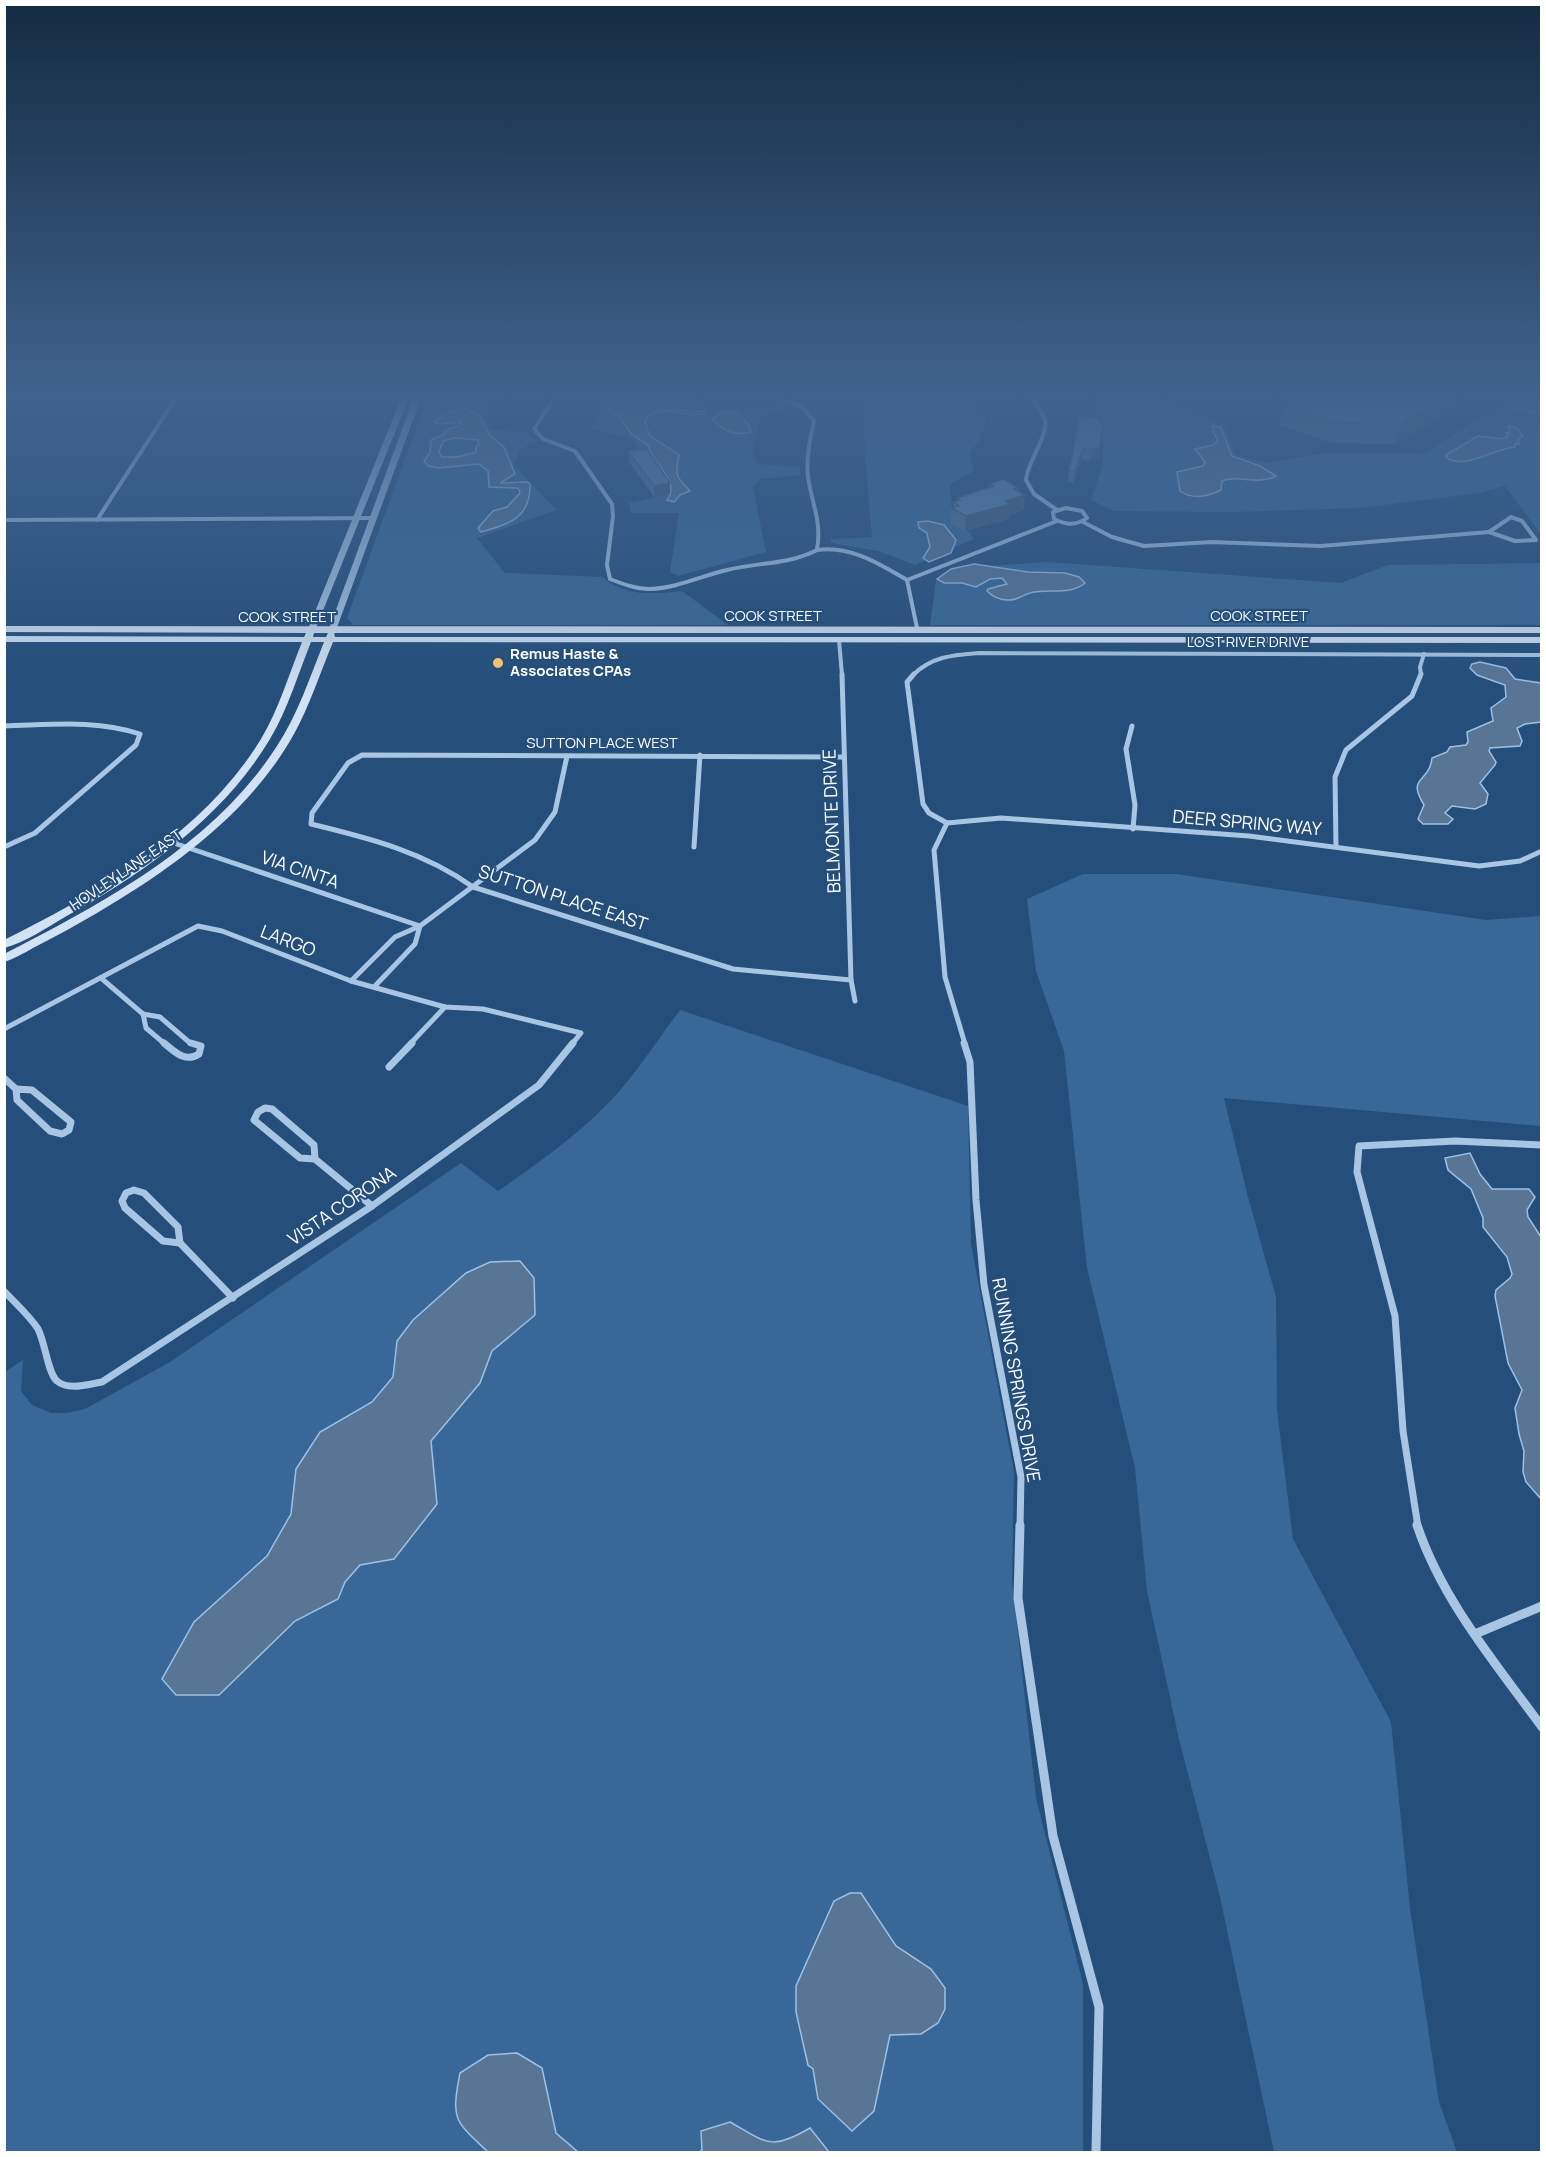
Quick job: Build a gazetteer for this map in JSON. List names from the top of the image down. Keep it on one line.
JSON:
{"streets":{"main road":["COOK STREET","HOVLEY LANE EAST"],"street":["LOST RIVER DRIVE","SUTTON PLACE WEST","BELMONTE DRIVE","DEER SPRING WAY","VIA CINTA","SUTTON PLACE EAST","LARGO","VISTA CORONA","RUNNING SPRINGS DRIVE"]},"crossings":[["COOK STREET","BELMONTE DRIVE"],["COOK STREET","HOVLEY LANE EAST"],["LOST RIVER DRIVE","DEER SPRING WAY"],["LOST RIVER DRIVE","RUNNING SPRINGS DRIVE"],["SUTTON PLACE WEST","BELMONTE DRIVE"],["SUTTON PLACE WEST","SUTTON PLACE EAST"],["BELMONTE DRIVE","SUTTON PLACE EAST"],["DEER SPRING WAY","RUNNING SPRINGS DRIVE"],["HOVLEY LANE EAST","VIA CINTA"],["LARGO","VISTA CORONA"]],"places":["Remus Haste & Associates CPAs"]}
